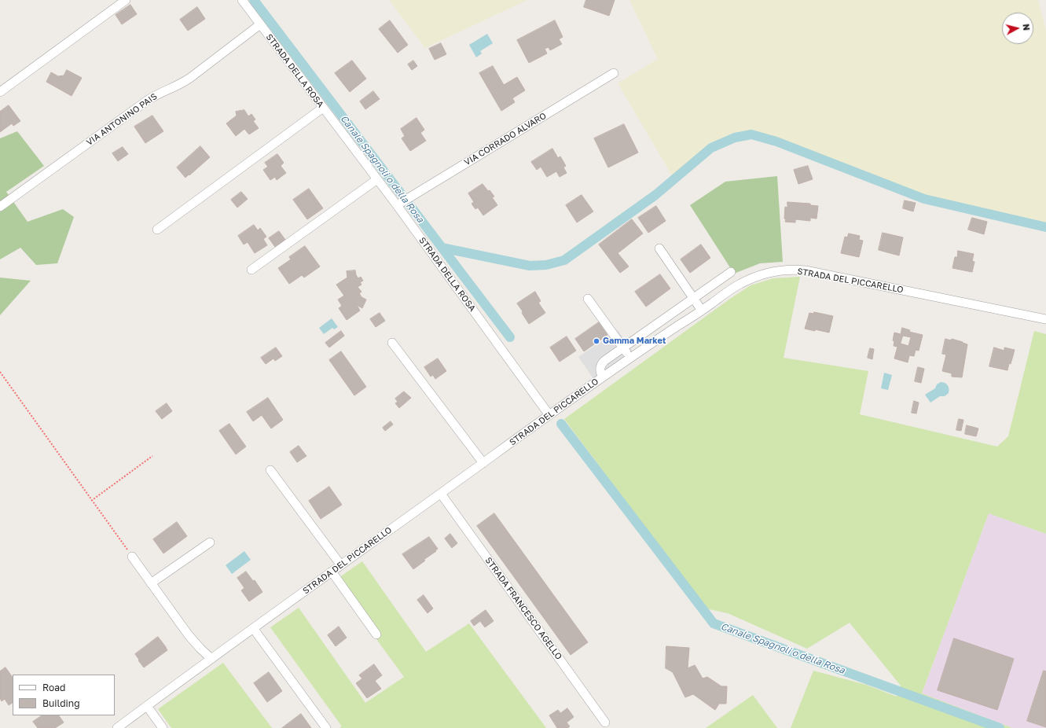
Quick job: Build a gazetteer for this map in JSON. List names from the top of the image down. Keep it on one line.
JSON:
{"streets":{"street":["STRADA DELLA ROSA","VIA ANTONINO PAIS","VIA CORRADO ALVARO","STRADA DEL PICCARELLO","STRADA FRANCESCO AGELLO"]},"crossings":[["STRADA DELLA ROSA","VIA ANTONINO PAIS"],["STRADA DELLA ROSA","VIA CORRADO ALVARO"],["STRADA DELLA ROSA","STRADA DEL PICCARELLO"],["STRADA DEL PICCARELLO","STRADA FRANCESCO AGELLO"]],"water":["Canale Spagnoli o della Rosa"],"places":["Gamma Market"],"legend":["Road","Building"],"north":"right"}
